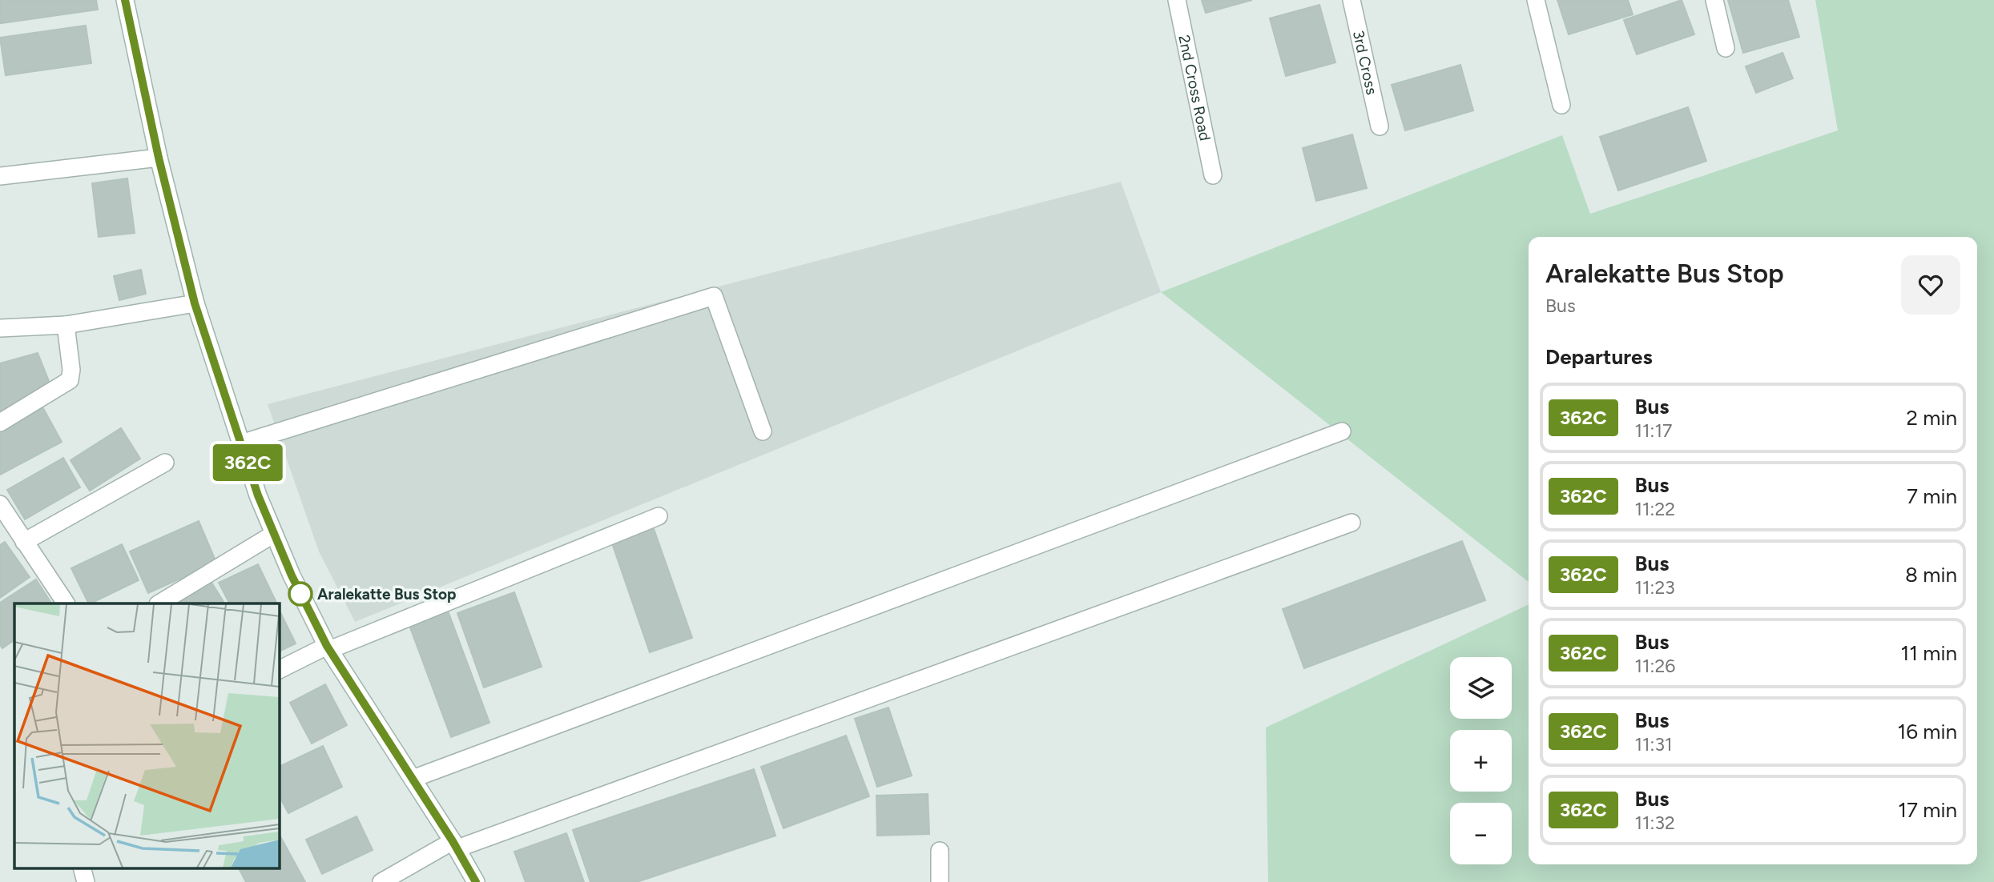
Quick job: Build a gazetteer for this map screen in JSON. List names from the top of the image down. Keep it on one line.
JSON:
{"streets":{"street":["3rd Cross","2nd Cross Road"]},"places":["Aralekatte Bus Stop"],"lines":["bus line 362C"],"page":{"on_map":"362C","heading":[["Aralekatte Bus Stop","Bus"],"Departures"],"list":[{"mark":"362C","name":"Bus","note":"11:17","value":"2 min"},{"mark":"362C","name":"Bus","note":"11:22","value":"7 min"},{"mark":"362C","name":"Bus","note":"11:23","value":"8 min"},{"mark":"362C","name":"Bus","note":"11:26","value":"11 min"},{"mark":"362C","name":"Bus","note":"11:31","value":"16 min"},{"mark":"362C","name":"Bus","note":"11:32","value":"17 min"}],"map_buttons":["+","−"]}}
